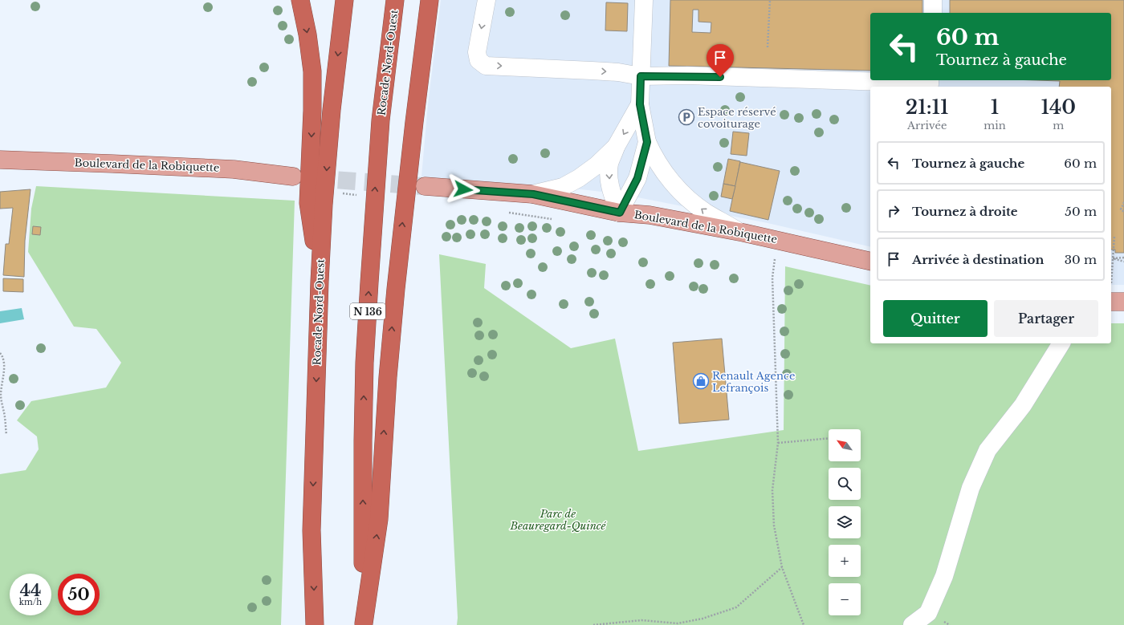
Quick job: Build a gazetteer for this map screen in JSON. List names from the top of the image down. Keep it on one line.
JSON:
{"streets":{"highway":["Rocade Nord-Ouest","N 136"],"main road":["Boulevard de la Robiquette"]},"parks":["Parc de Beauregard-Quincé"],"places":{"parking":["Espace réservé covoiturage"],"shop":["Renault Agence Lefrançois"]},"north":"top left","page":{"turn":["60 m","Tournez à gauche"],"eta":["21:11","Arrivée","1","min","140","m"],"list":[{"name":"Tournez à gauche","value":"60 m"},{"name":"Tournez à droite","value":"50 m"},{"name":"Arrivée à destination","value":"30 m"}],"buttons":["Quitter","Partager"],"map_buttons":["+","−"],"speed":"44 km/h","limit":"50"}}
